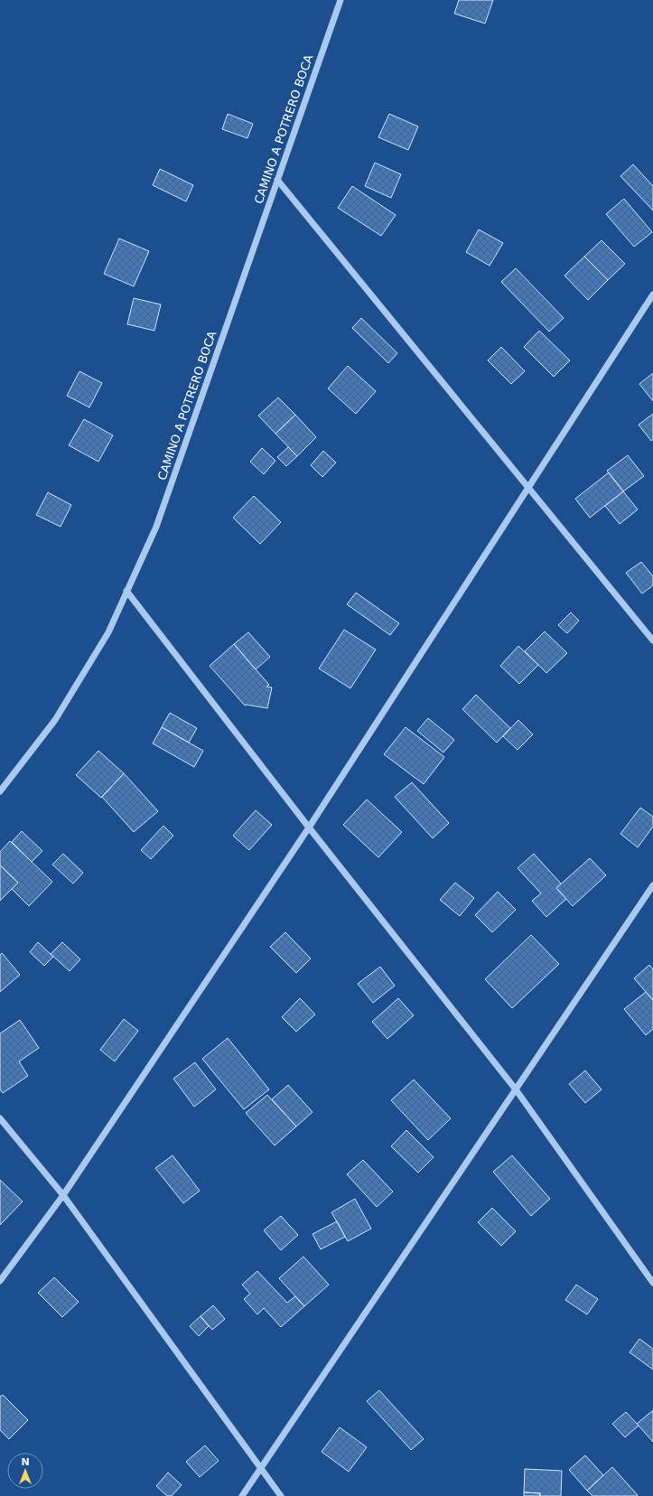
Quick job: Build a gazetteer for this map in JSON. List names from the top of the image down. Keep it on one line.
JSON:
{"streets":{"street":["CAMINO A POTRERO BOCA"]},"north":"top"}
